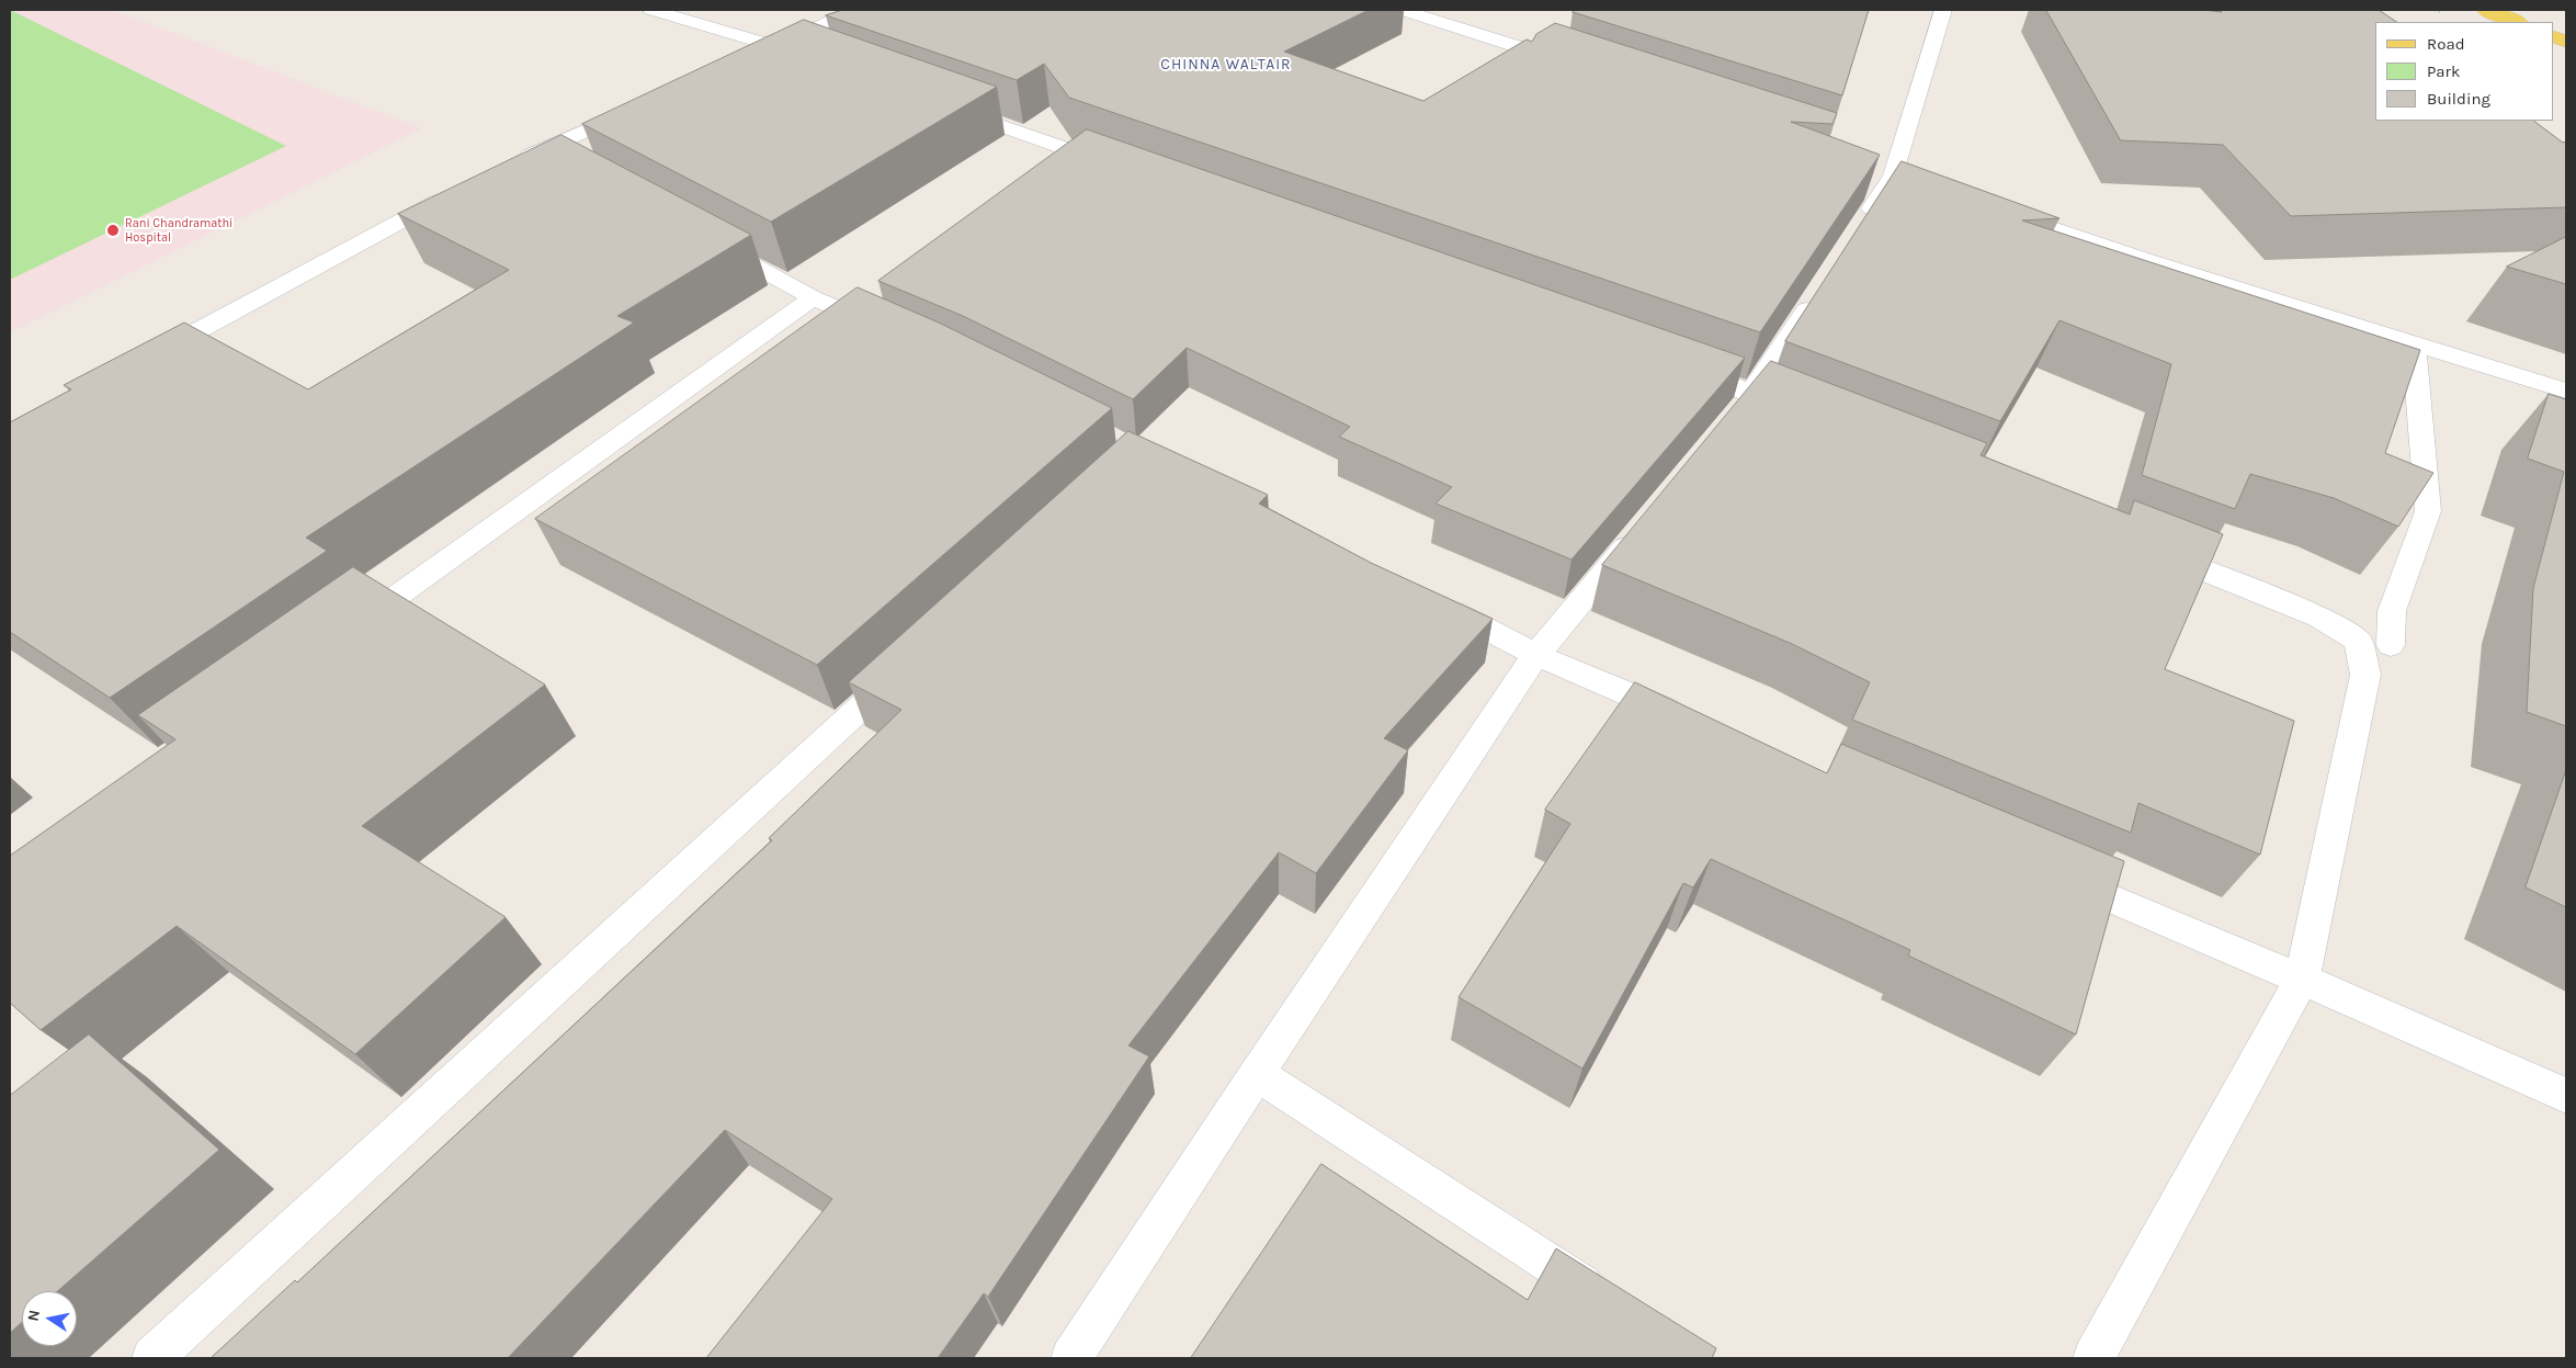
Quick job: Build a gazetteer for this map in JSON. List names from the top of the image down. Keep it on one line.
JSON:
{"districts":["CHINNA WALTAIR"],"places":["Rani Chandramathi Hospital"],"legend":["Road","Park","Building"],"north":"left"}
